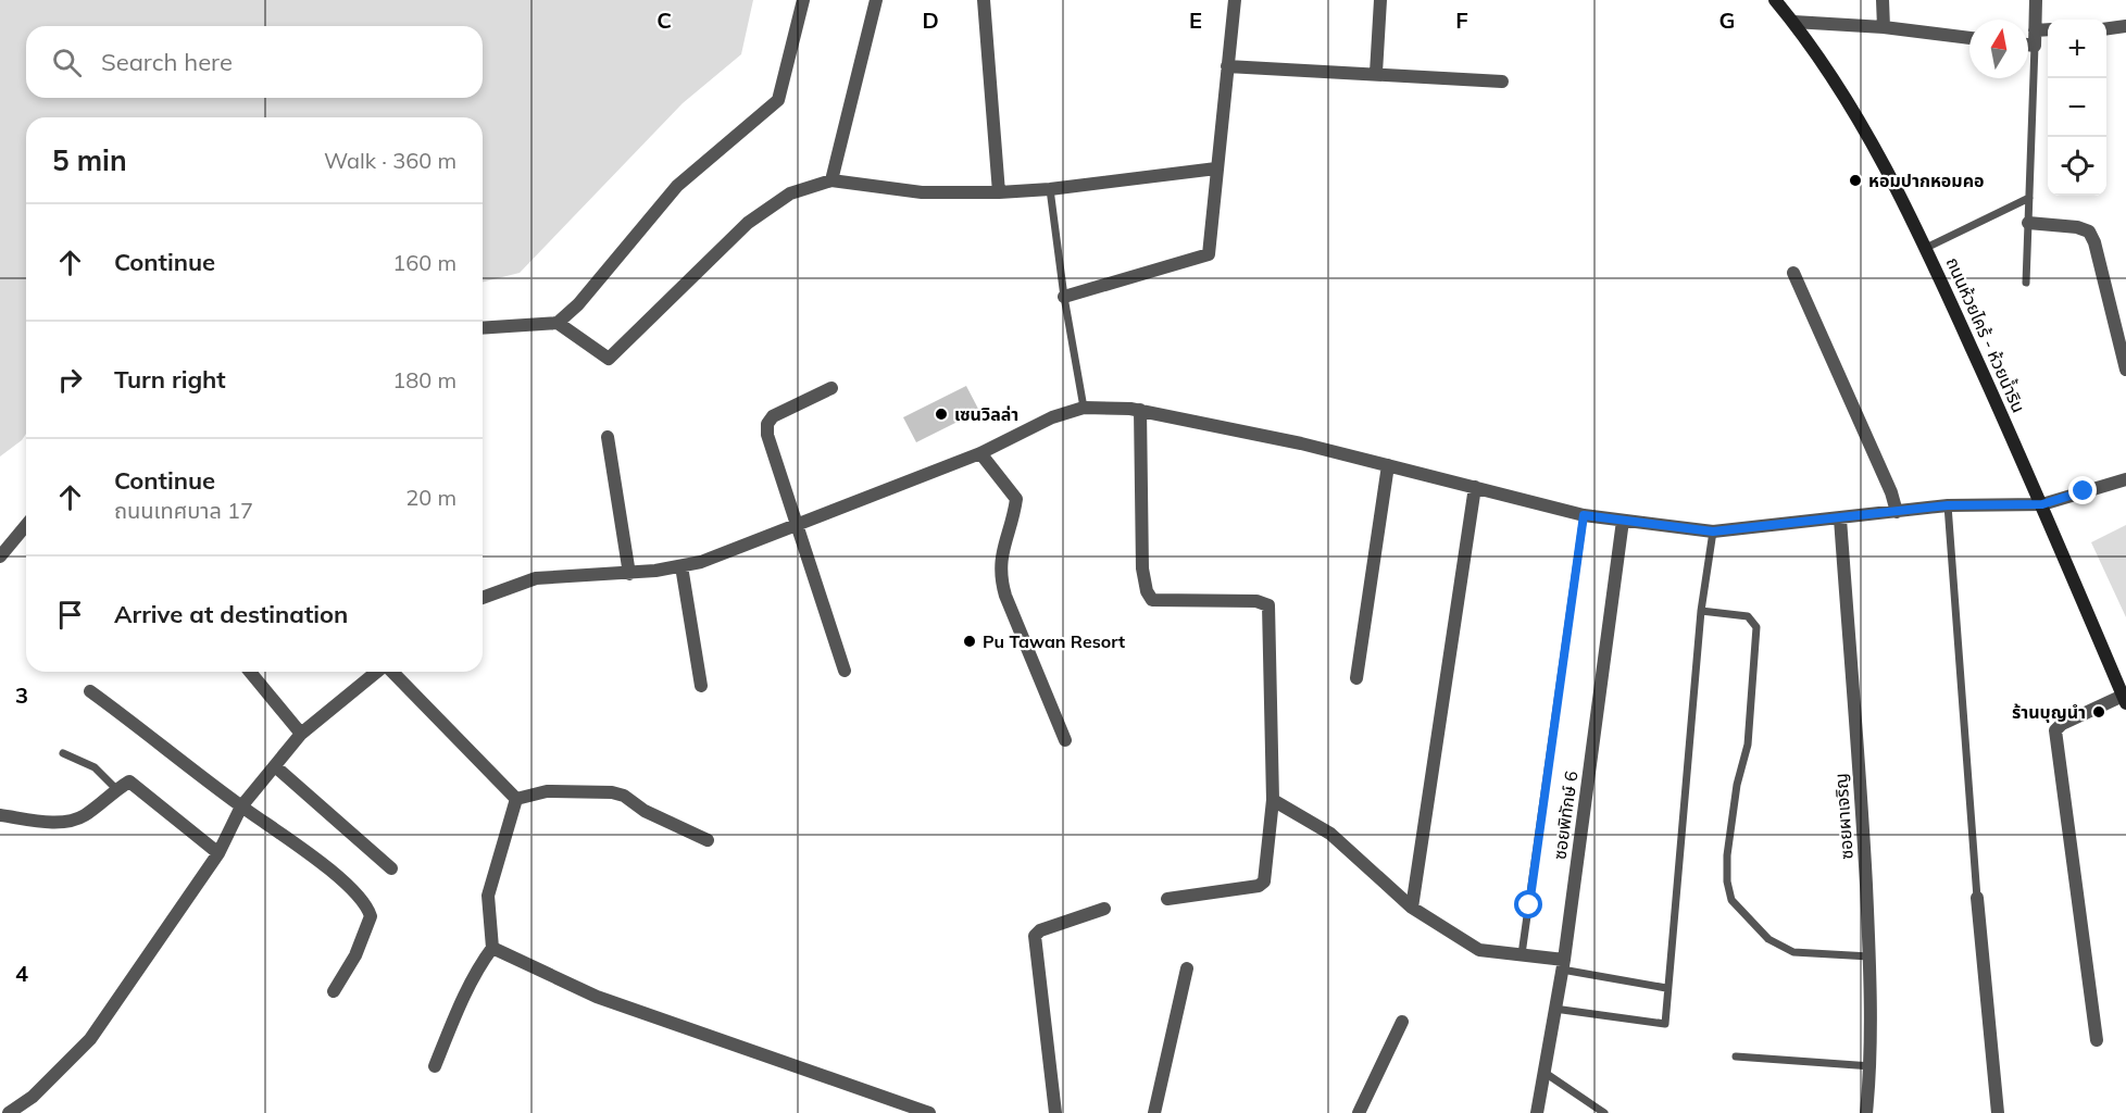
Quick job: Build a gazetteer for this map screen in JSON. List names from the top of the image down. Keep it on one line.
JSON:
{"streets":{"main road":["ถนนห้วยไคร้ - ห้วยน้ำริน"],"street":["ซอยพิทักษ์ 6","ซอยผาเจริญ"]},"places":["หอมปากหอมคอ","เซนวิลล่า","Pu Tawan Resort","ร้านบุญนำ"],"north":"top","page":{"map_buttons":["+","−"],"search":"Search here","heading":["5 min","Walk · 360 m"],"list":[["Continue","160 m"],["Turn right","180 m"],["Continue","ถนนเทศบาล 17","20 m"],"Arrive at destination"]},"grid":{"columns":["C","D","E","F","G"],"rows":["3","4"]}}
